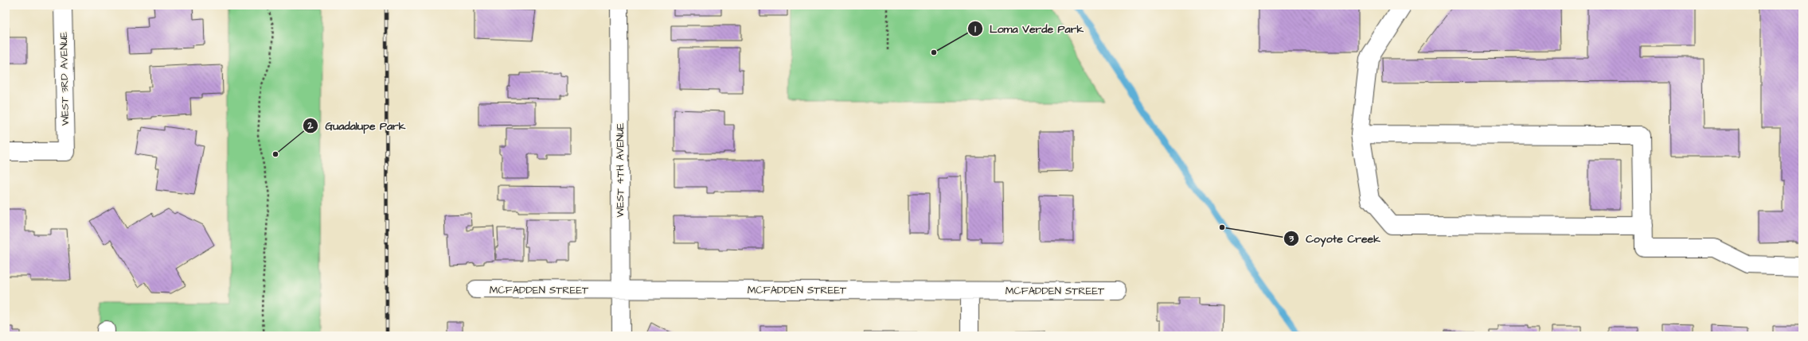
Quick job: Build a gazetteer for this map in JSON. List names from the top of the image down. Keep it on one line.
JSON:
{"streets":{"street":["WEST 3RD AVENUE","WEST 4TH AVENUE","MCFADDEN STREET"]},"crossings":[["WEST 4TH AVENUE","MCFADDEN STREET"]],"places":["Loma Verde Park","Guadalupe Park","Coyote Creek"]}
